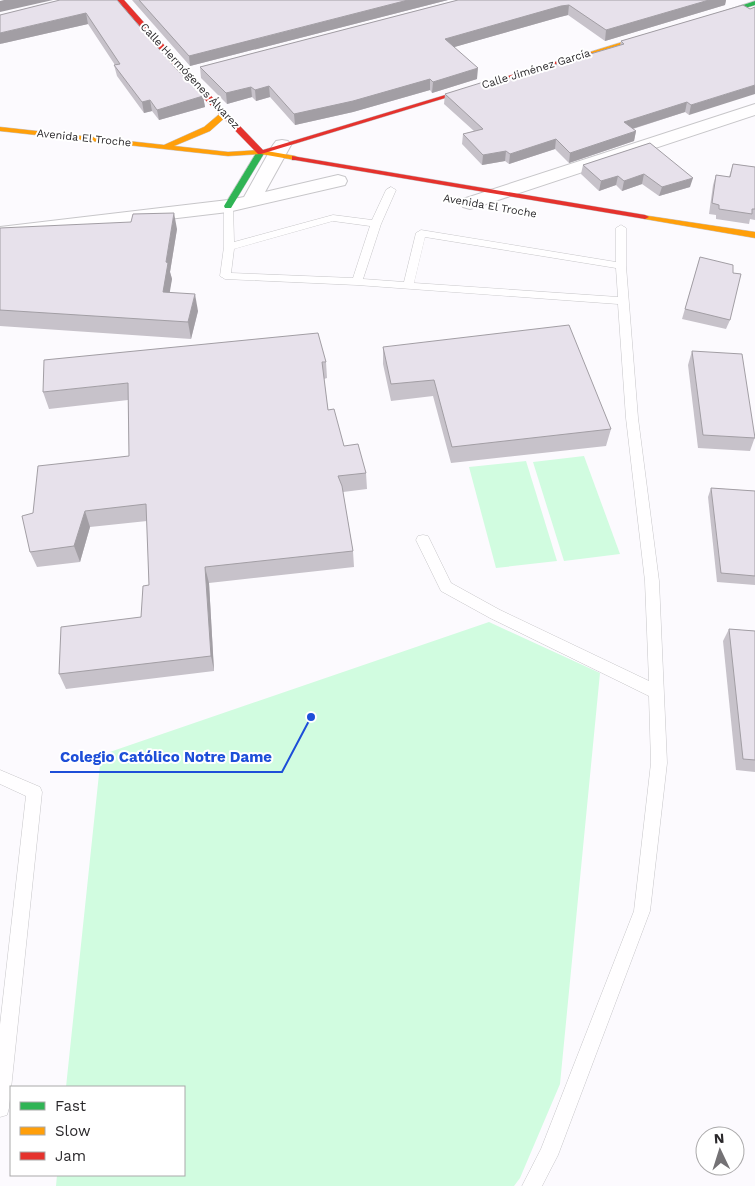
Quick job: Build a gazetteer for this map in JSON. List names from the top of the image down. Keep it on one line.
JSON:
{"streets":{"street":["Calle Jiménez García","Calle Hermógenes Álvarez","Avenida El Troche"]},"crossings":[["Calle Jiménez García","Calle Hermógenes Álvarez"],["Calle Jiménez García","Avenida El Troche"],["Calle Hermógenes Álvarez","Avenida El Troche"]],"places":["Colegio Católico Notre Dame"],"legend":["Fast","Slow","Jam"],"north":"top"}
